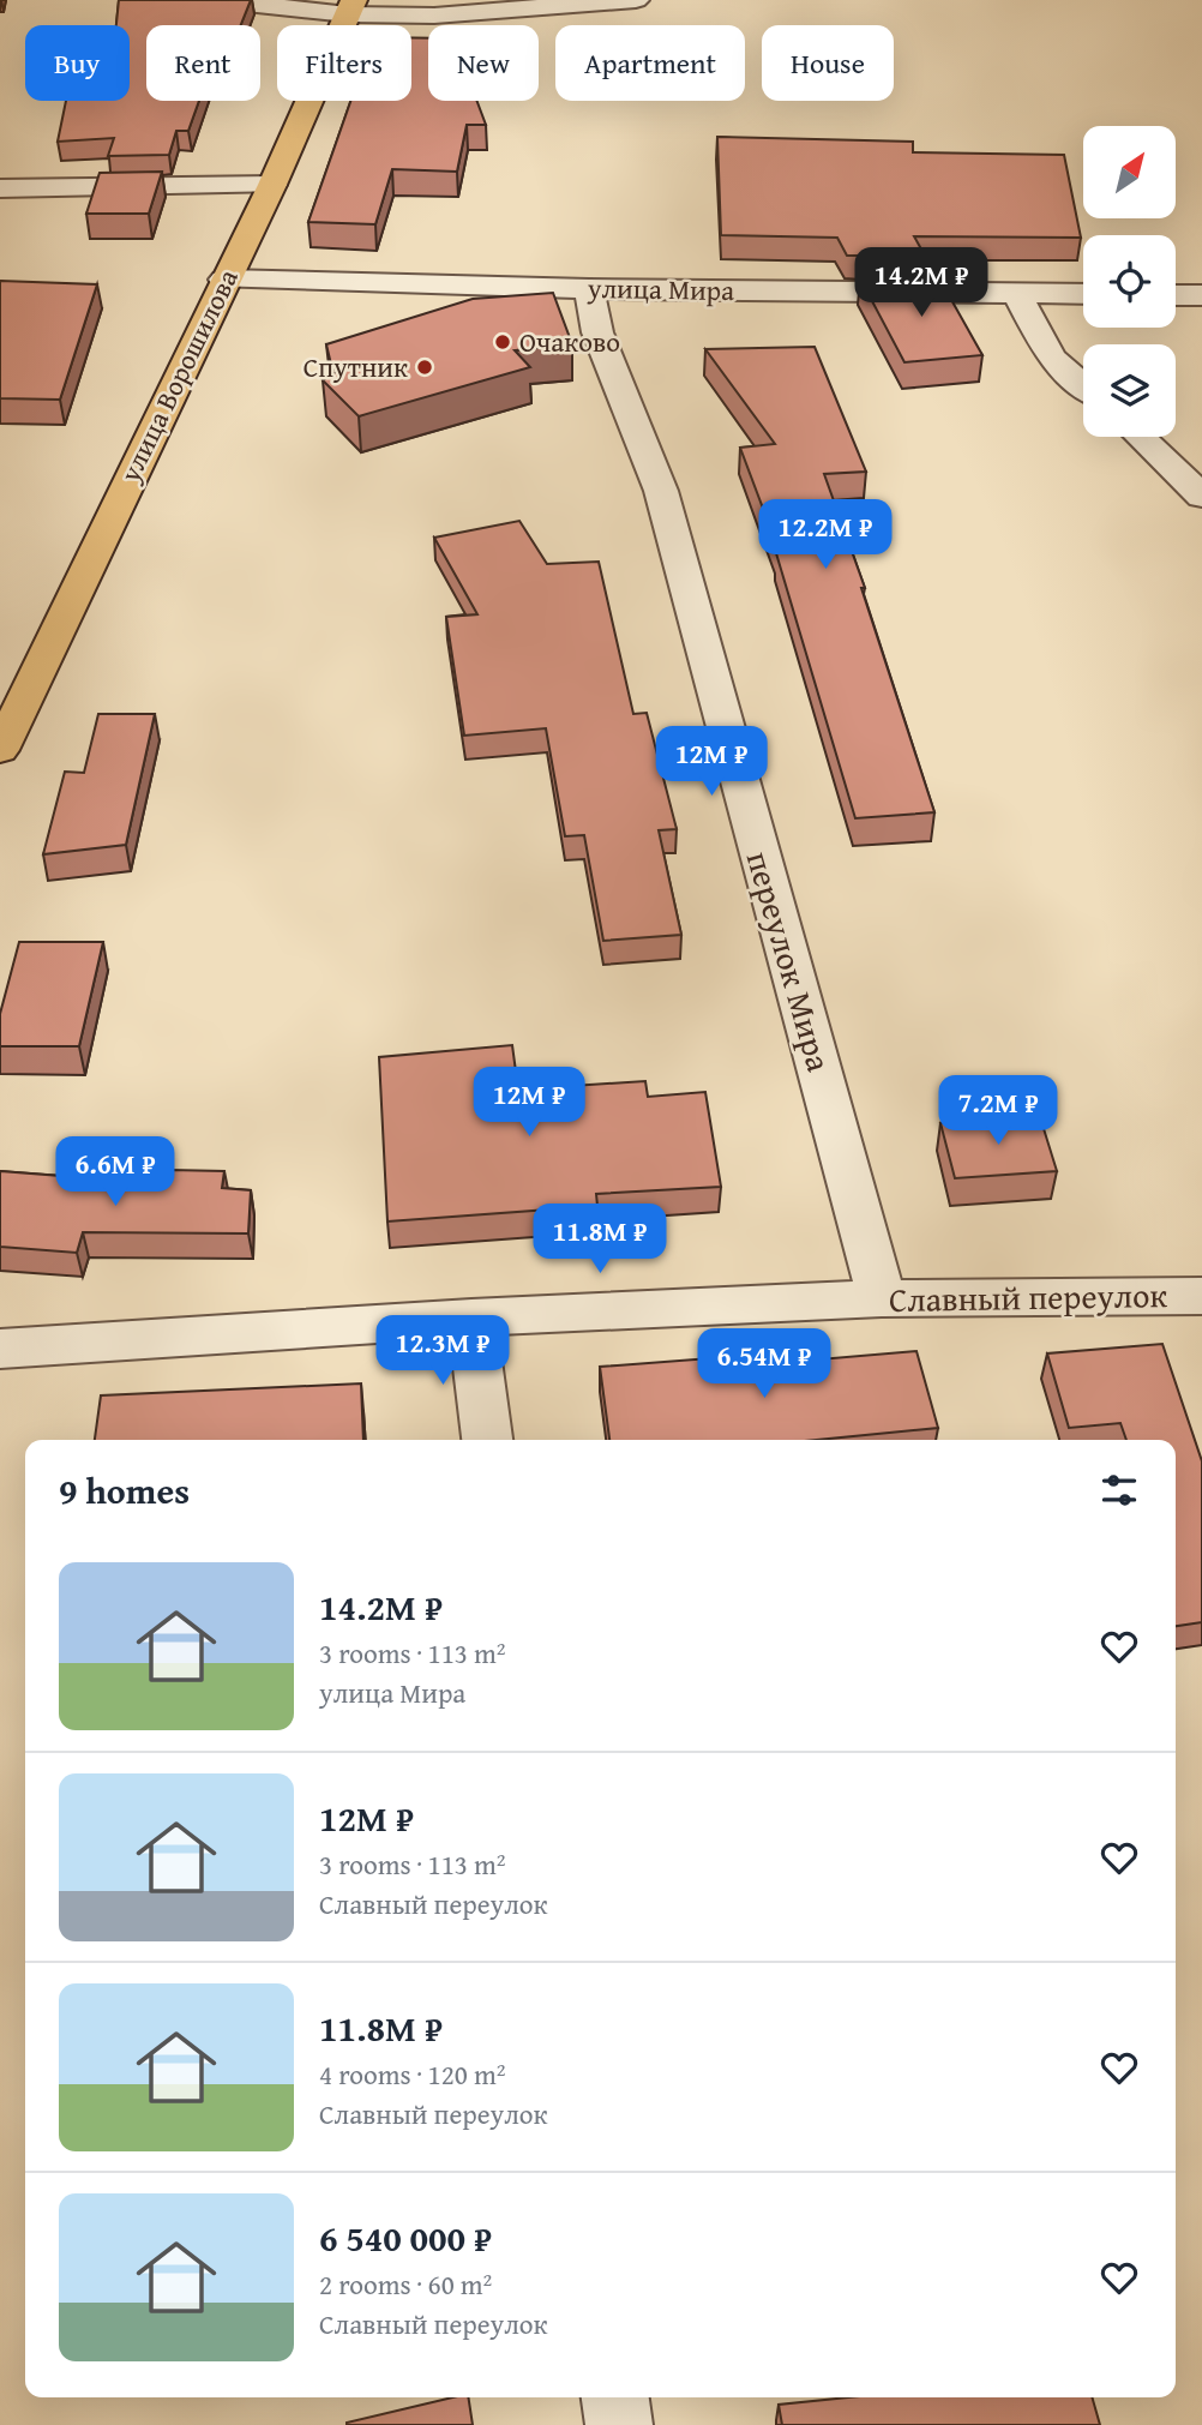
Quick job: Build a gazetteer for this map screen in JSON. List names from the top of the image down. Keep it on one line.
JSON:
{"streets":{"main road":["улица Ворошилова"],"street":["улица Мира","переулок Мира","Славный переулок"]},"crossings":[["улица Мира","улица Ворошилова"],["улица Мира","переулок Мира"],["переулок Мира","Славный переулок"]],"places":["Очаково","Спутник"],"north":"top right","page":{"chip":["Buy","Rent","Filters","New","Apartment","House"],"price":["14.2M ₽","12.2M ₽","12M ₽","12M ₽","7.2M ₽","6.6M ₽","11.8M ₽","12.3M ₽","6.54M ₽"],"heading":"9 homes","list":[{"name":"14.2M ₽","note":"3 rooms · 113 m² · улица Мира"},{"name":"12M ₽","note":"3 rooms · 113 m² · Славный переулок"},{"name":"11.8M ₽","note":"4 rooms · 120 m² · Славный переулок"},{"name":"6 540 000 ₽","note":"2 rooms · 60 m² · Славный переулок"}]}}
